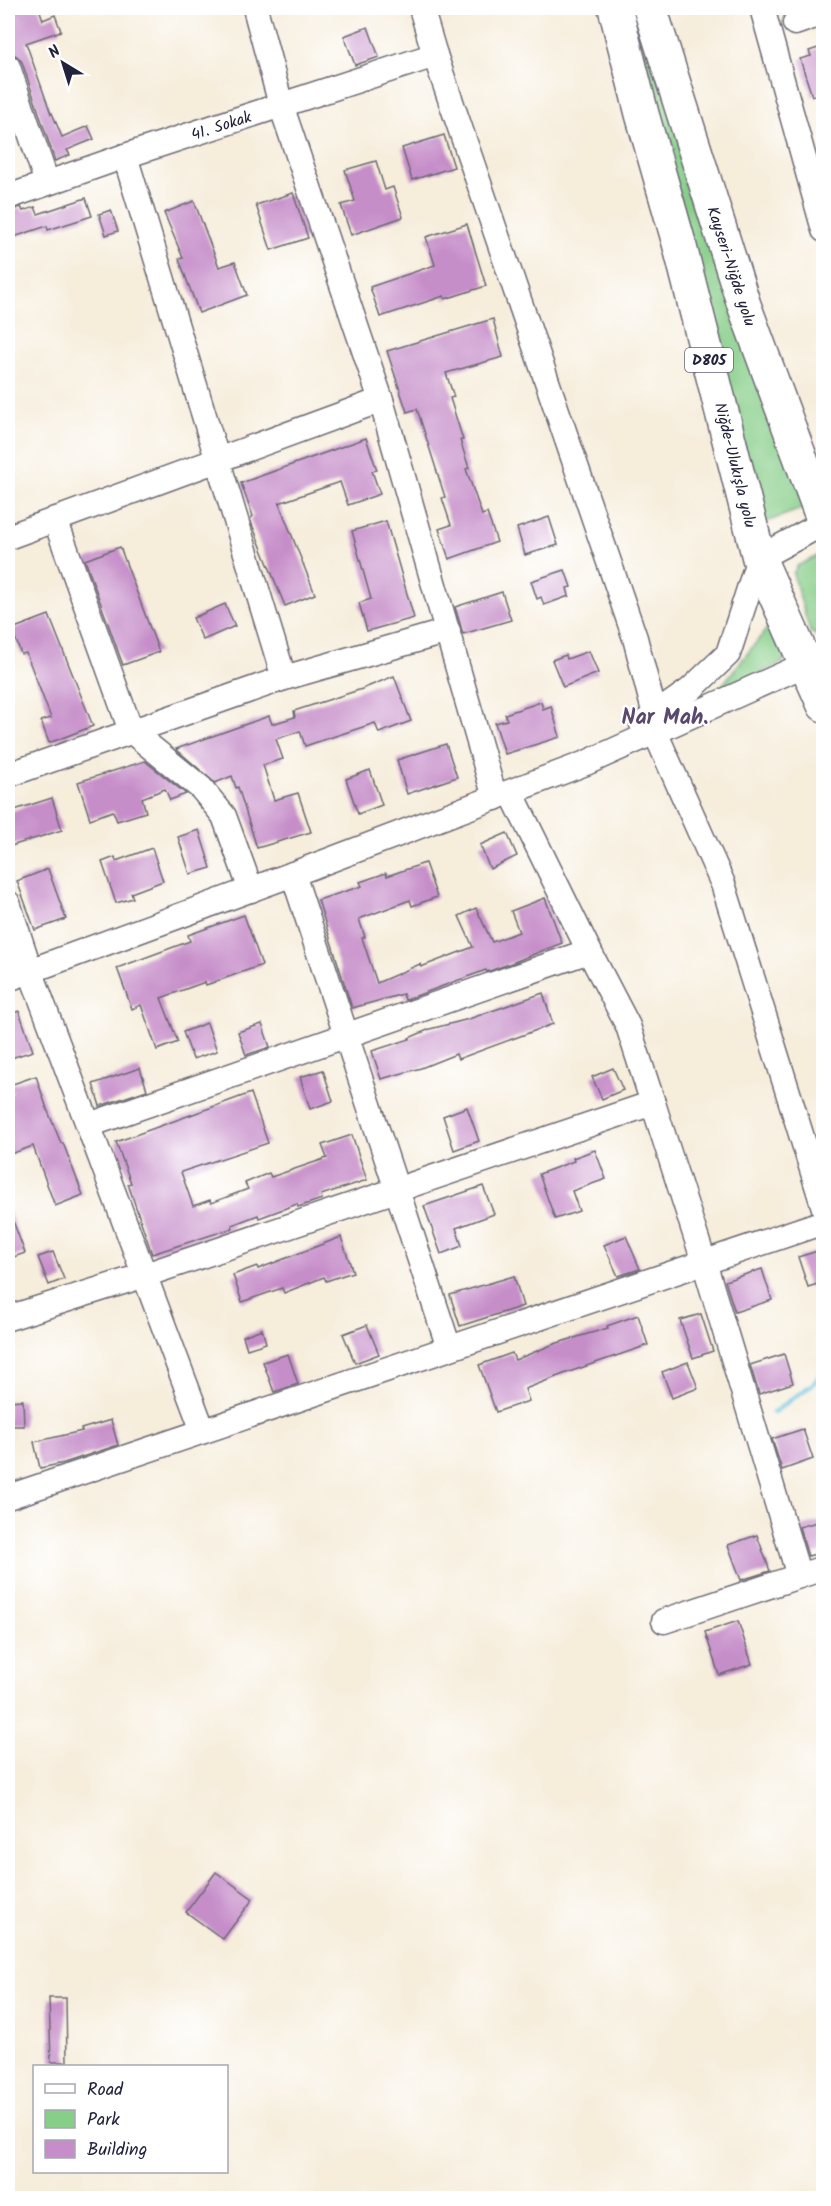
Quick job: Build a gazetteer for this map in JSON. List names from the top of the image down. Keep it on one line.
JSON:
{"streets":{"highway":["Kayseri-Niğde yolu","D805","Niğde-Ulukışla yolu"],"street":["41. Sokak"]},"districts":["Nar Mah."],"legend":["Road","Park","Building"],"north":"top left"}
